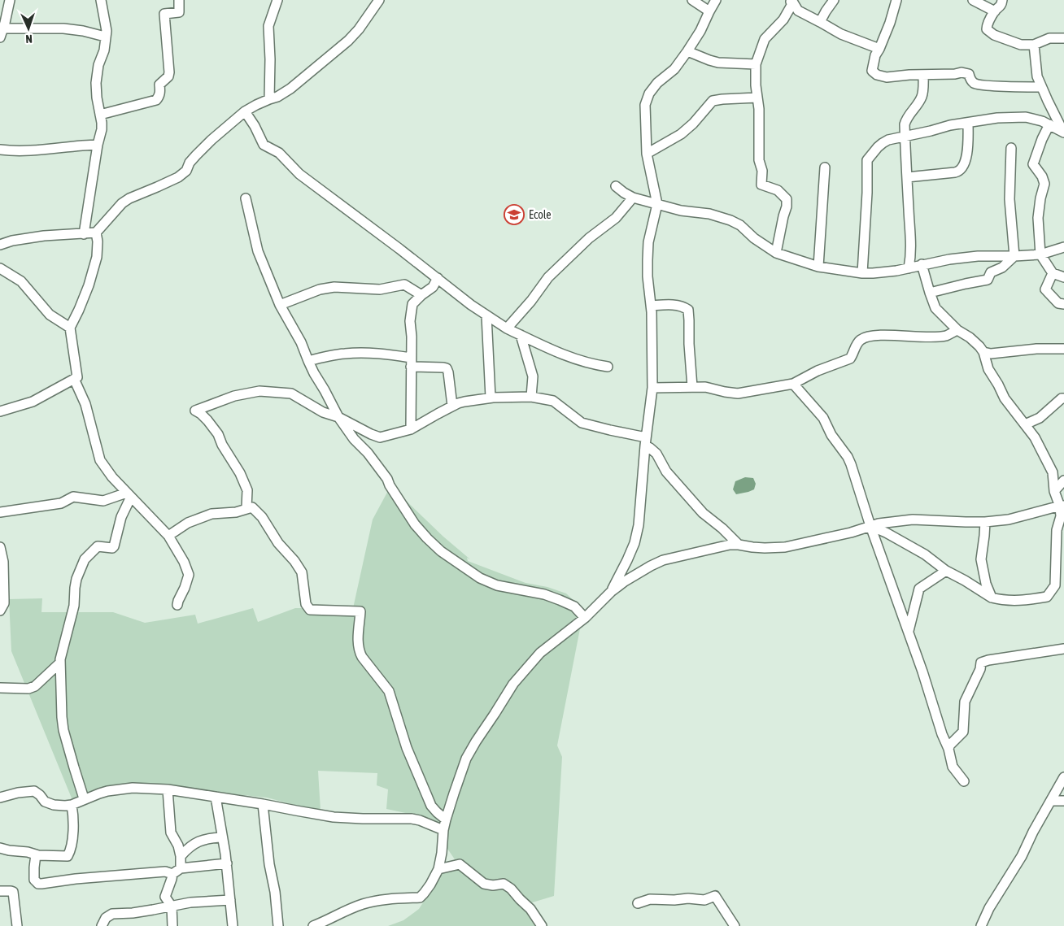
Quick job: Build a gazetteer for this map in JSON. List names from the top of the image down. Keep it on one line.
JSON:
{"places":{"school or university":["Ecole"]},"north":"bottom"}
